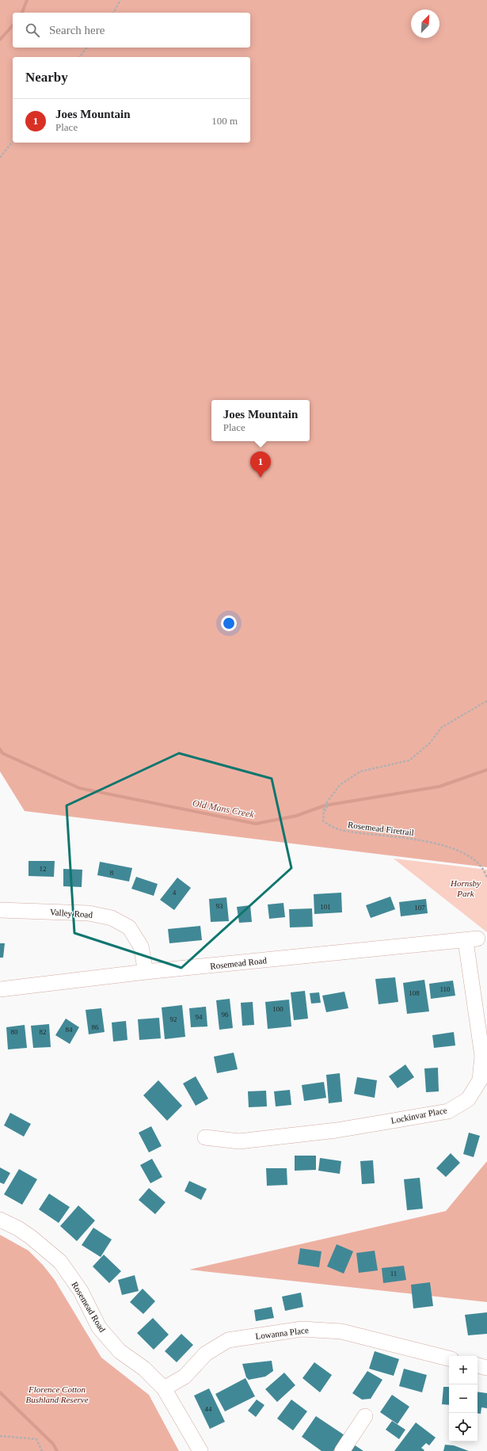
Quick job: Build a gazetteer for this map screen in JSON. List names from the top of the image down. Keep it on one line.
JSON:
{"streets":{"street":["Valley Road","Rosemead Road","Lockinvar Place","Lowanna Place"],"path":["Rosemead Firetrail"]},"crossings":[["Valley Road","Rosemead Road"],["Rosemead Road","Lockinvar Place"],["Rosemead Road","Lowanna Place"]],"water":["Old Mans Creek"],"parks":["Hornsby Park","Florence Cotton Bushland Reserve"],"house_numbers":["12","8","4","93","101","107","110","108","100","96","94","92","86","84","80","82","11","44"],"north":"top right","page":{"search":"Search here","heading":"Nearby","list":[{"mark":"1","name":"Joes Mountain","note":"Place","value":"100 m"}],"popup":["Joes Mountain","Place"],"pins":"1","map_buttons":["+","−"]}}
